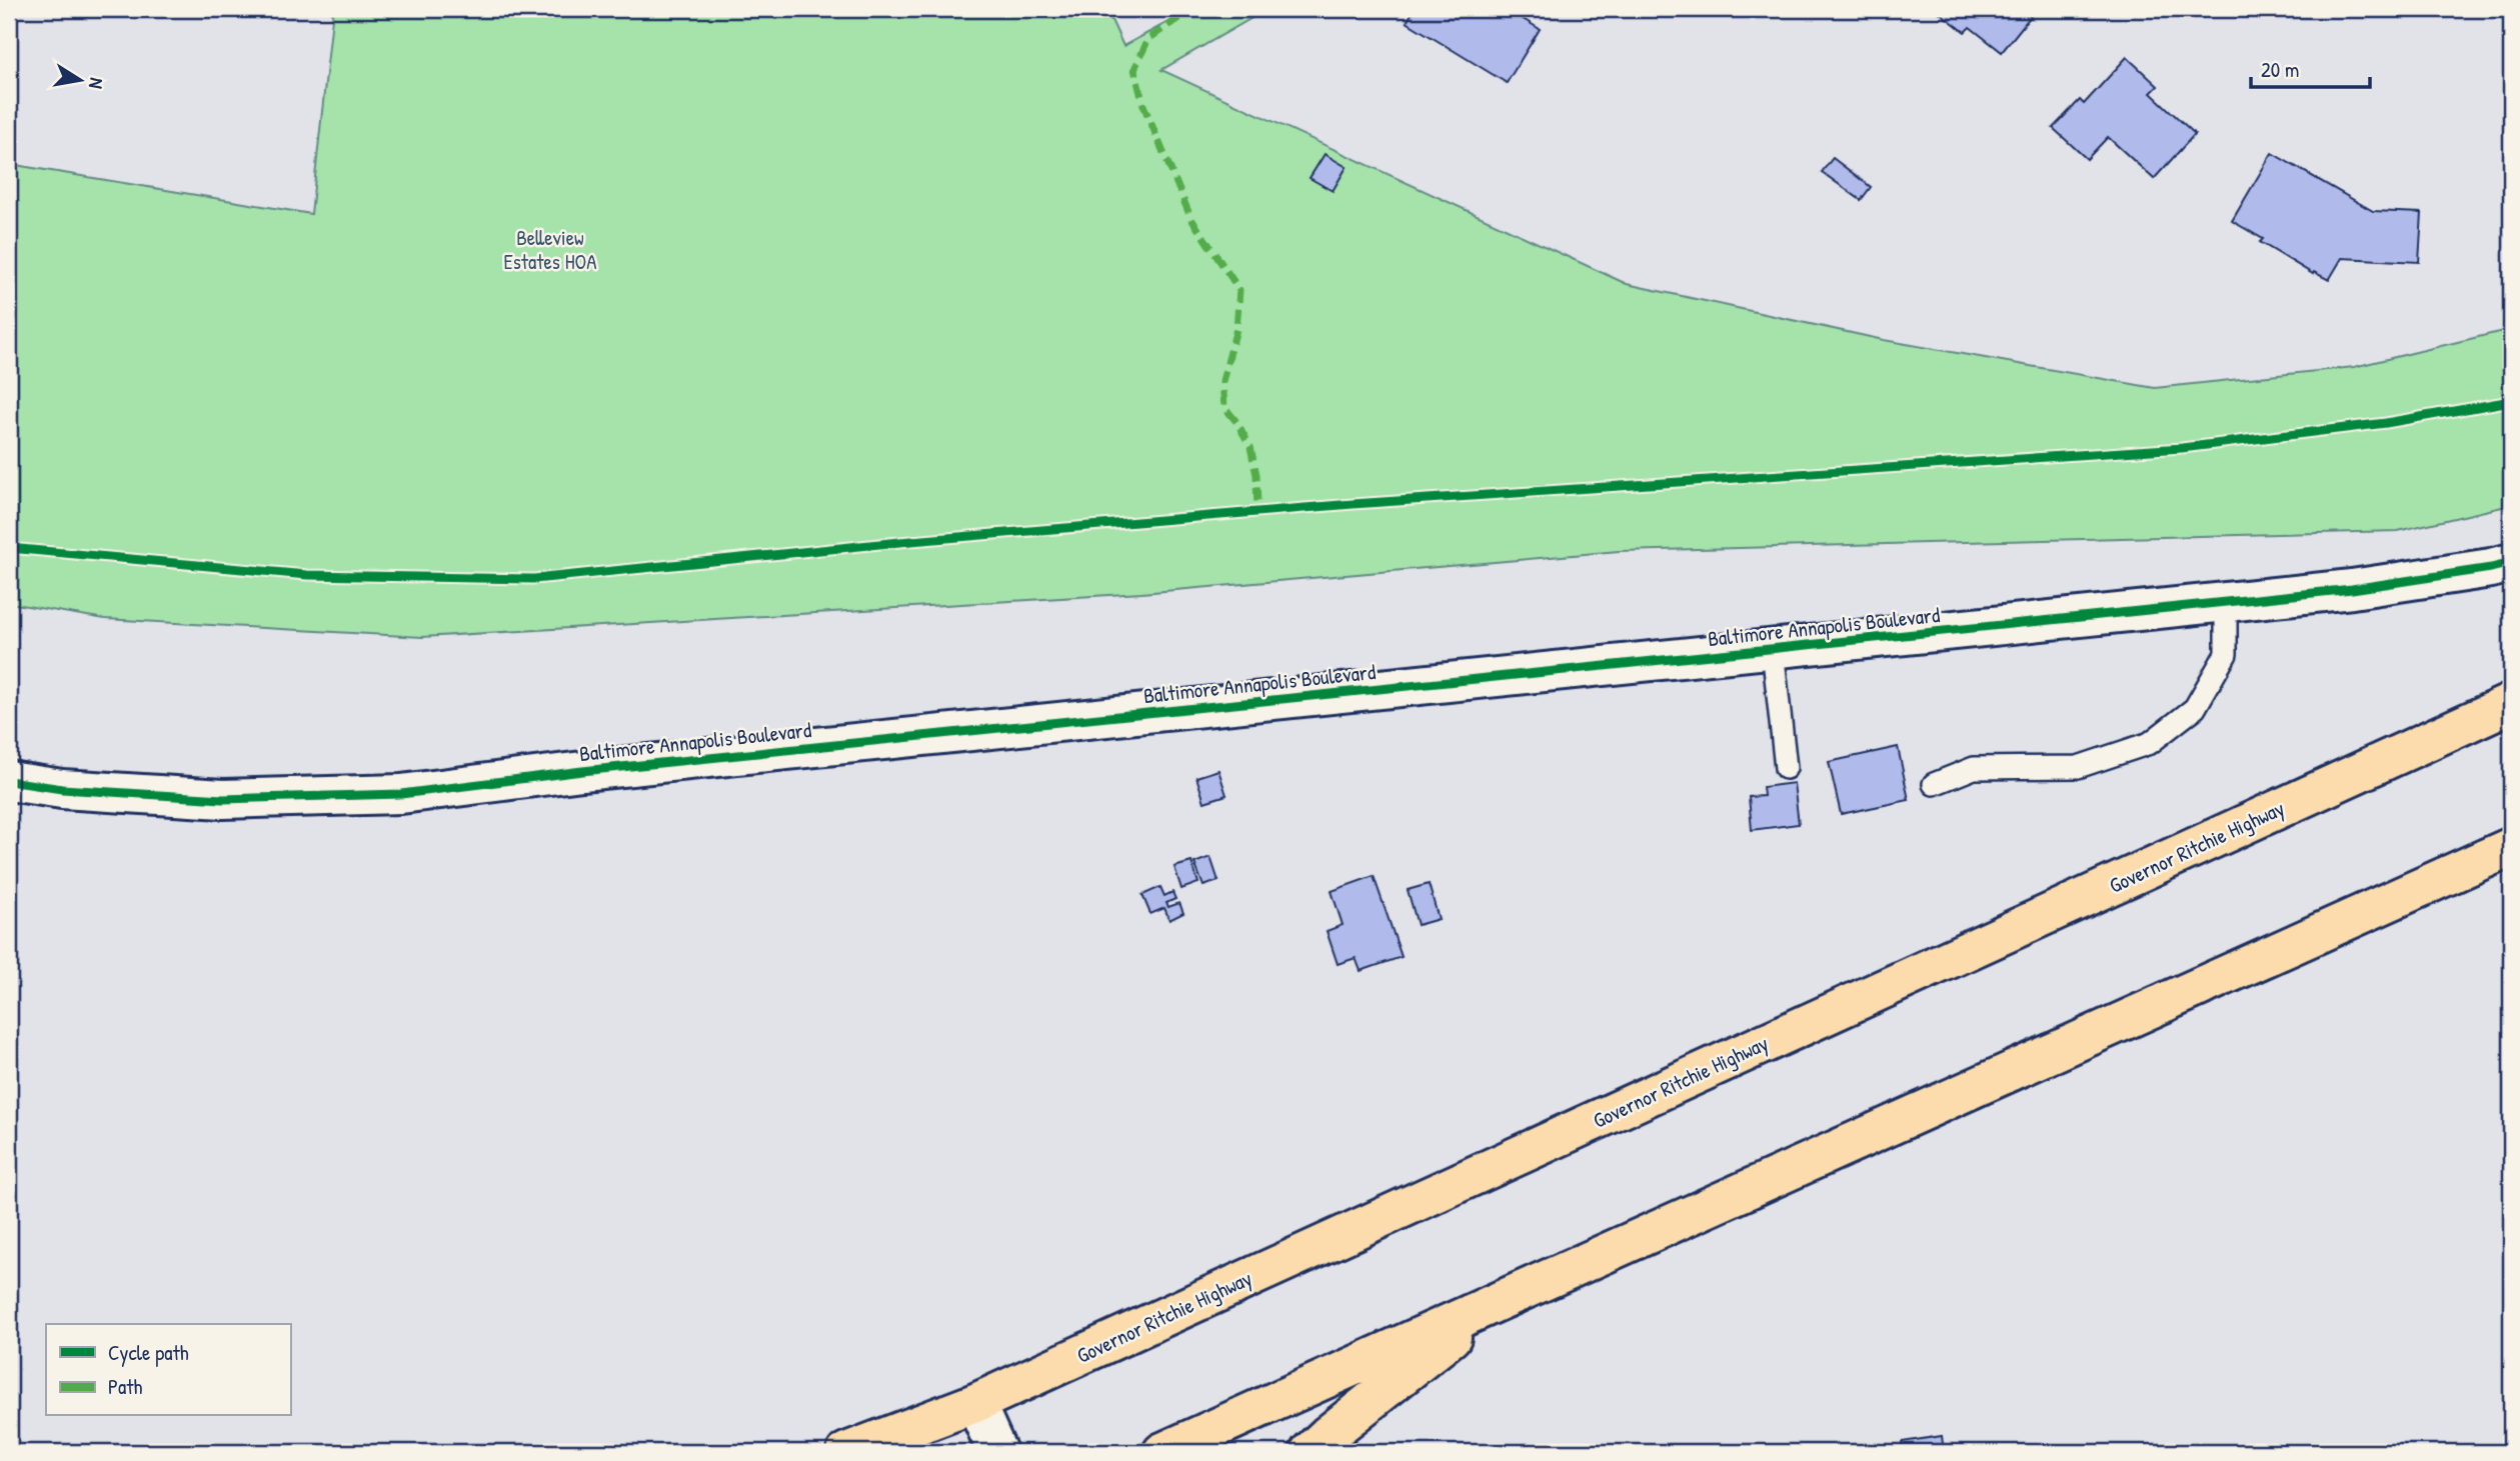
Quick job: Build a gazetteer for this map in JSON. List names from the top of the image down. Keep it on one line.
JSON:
{"streets":{"highway":["Governor Ritchie Highway"],"street":["Baltimore Annapolis Boulevard"]},"parks":["Belleview Estates HOA"],"legend":["Cycle path","Path"],"scale_bar":"20 m","north":"right"}
